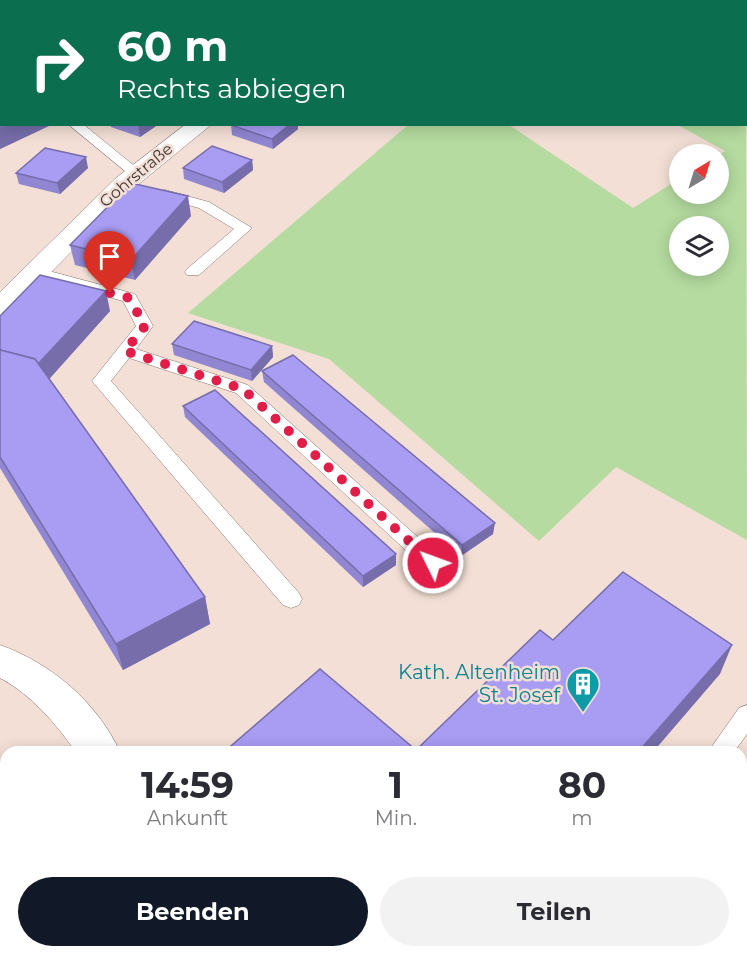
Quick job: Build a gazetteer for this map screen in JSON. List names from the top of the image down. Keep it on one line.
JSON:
{"streets":{"street":["Gohrstraße"]},"places":{"building":["Kath. Altenheim St. Josef"]},"north":"top right","page":{"turn":["60 m","Rechts abbiegen"],"eta":["14:59","Ankunft","1","Min.","80","m"],"buttons":["Beenden","Teilen"]}}
